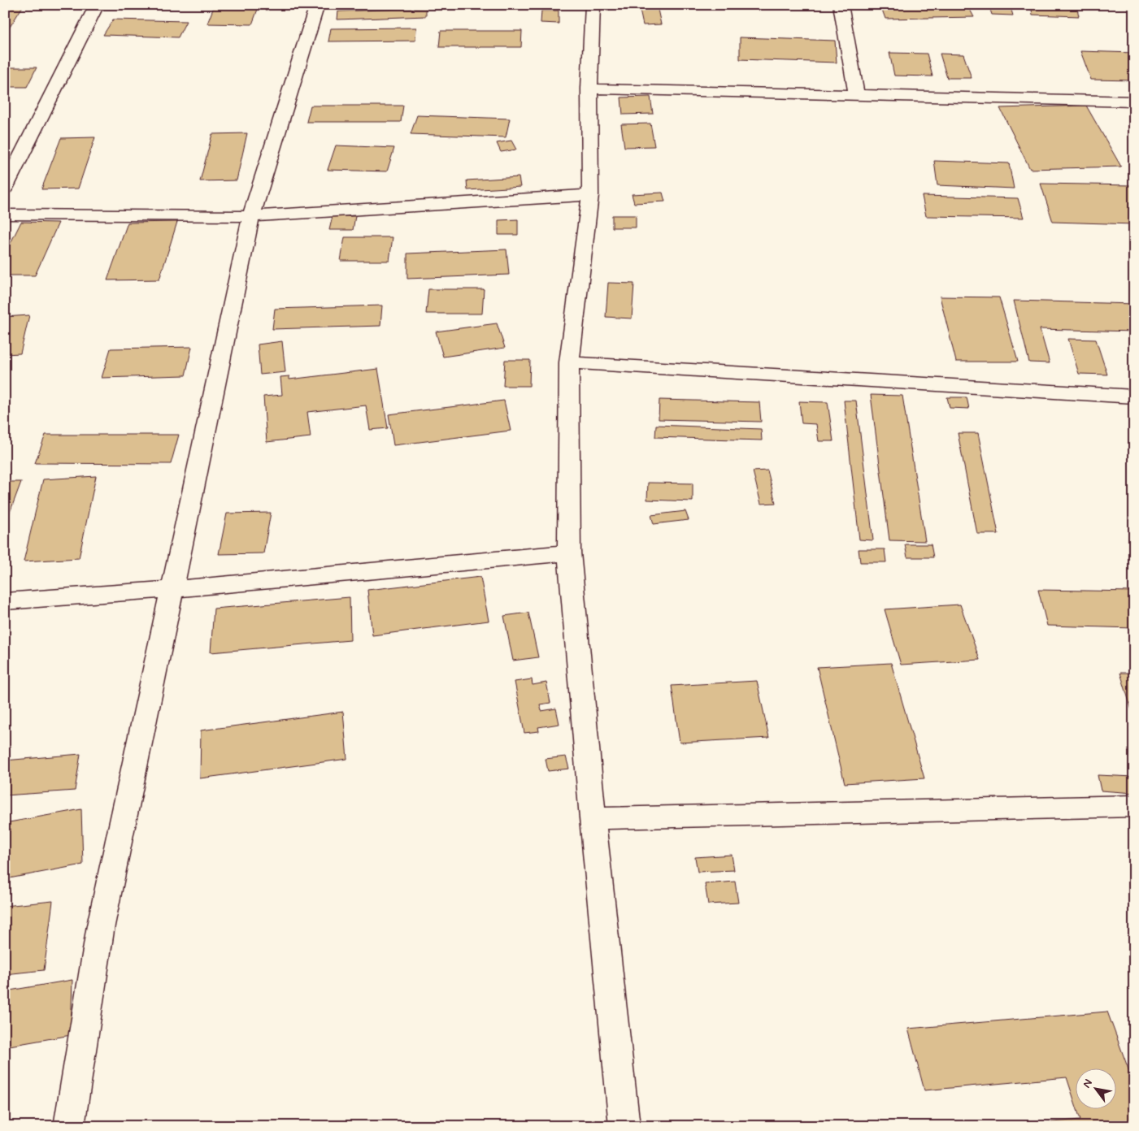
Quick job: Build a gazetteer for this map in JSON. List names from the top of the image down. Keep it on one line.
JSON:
{"north":"top left"}
